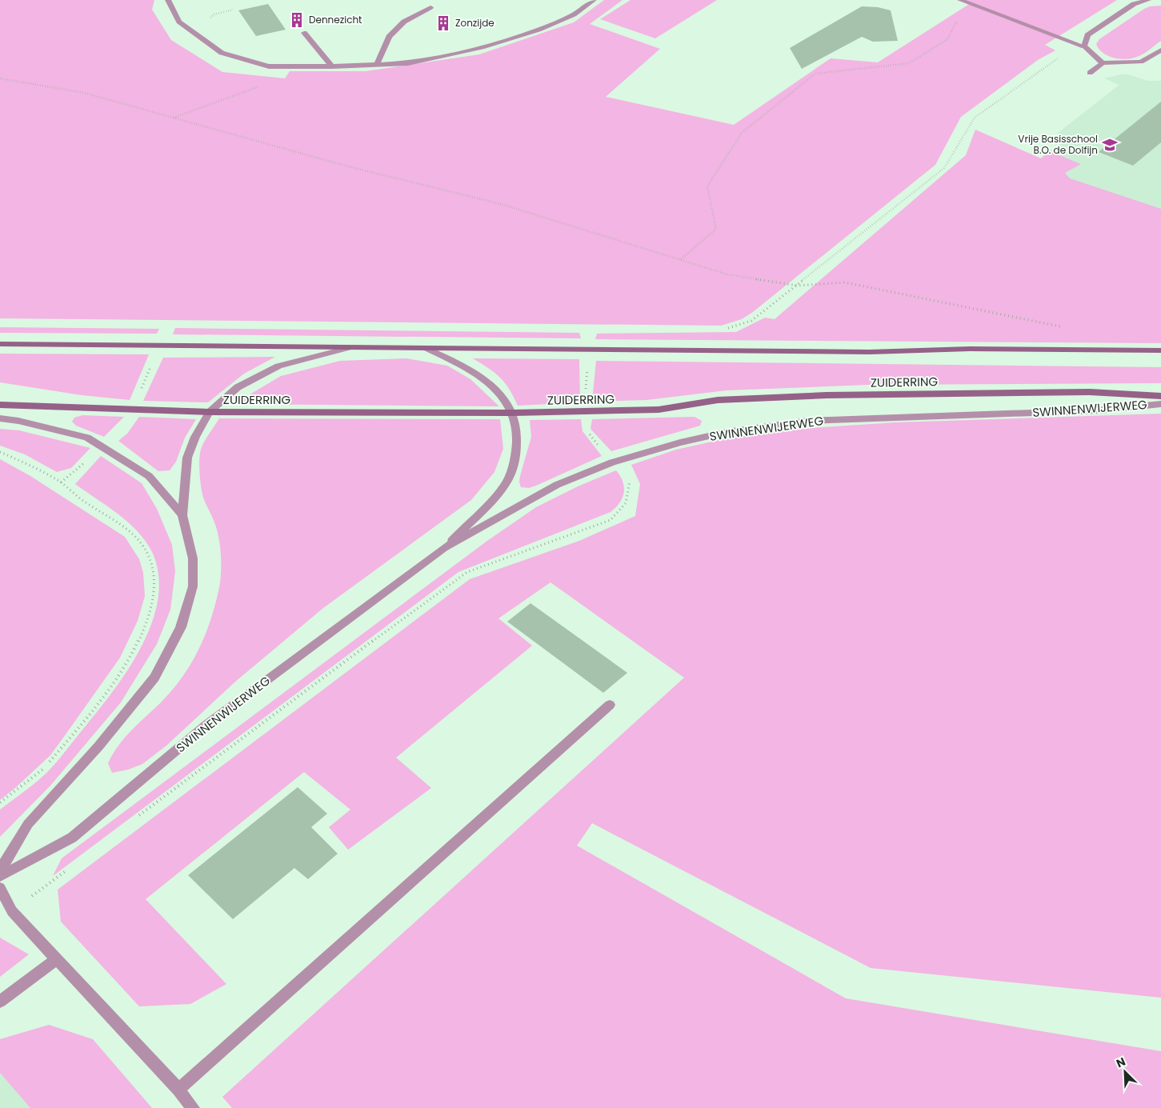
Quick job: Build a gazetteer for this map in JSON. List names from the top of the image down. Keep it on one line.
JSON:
{"streets":{"main road":["ZUIDERRING"],"street":["SWINNENWIJERWEG"]},"crossings":[["ZUIDERRING","SWINNENWIJERWEG"]],"places":{"building":["Dennezicht","Zonzijde"],"school or university":["Vrije Basisschool B.O. de Dolfijn"]},"north":"top left"}
